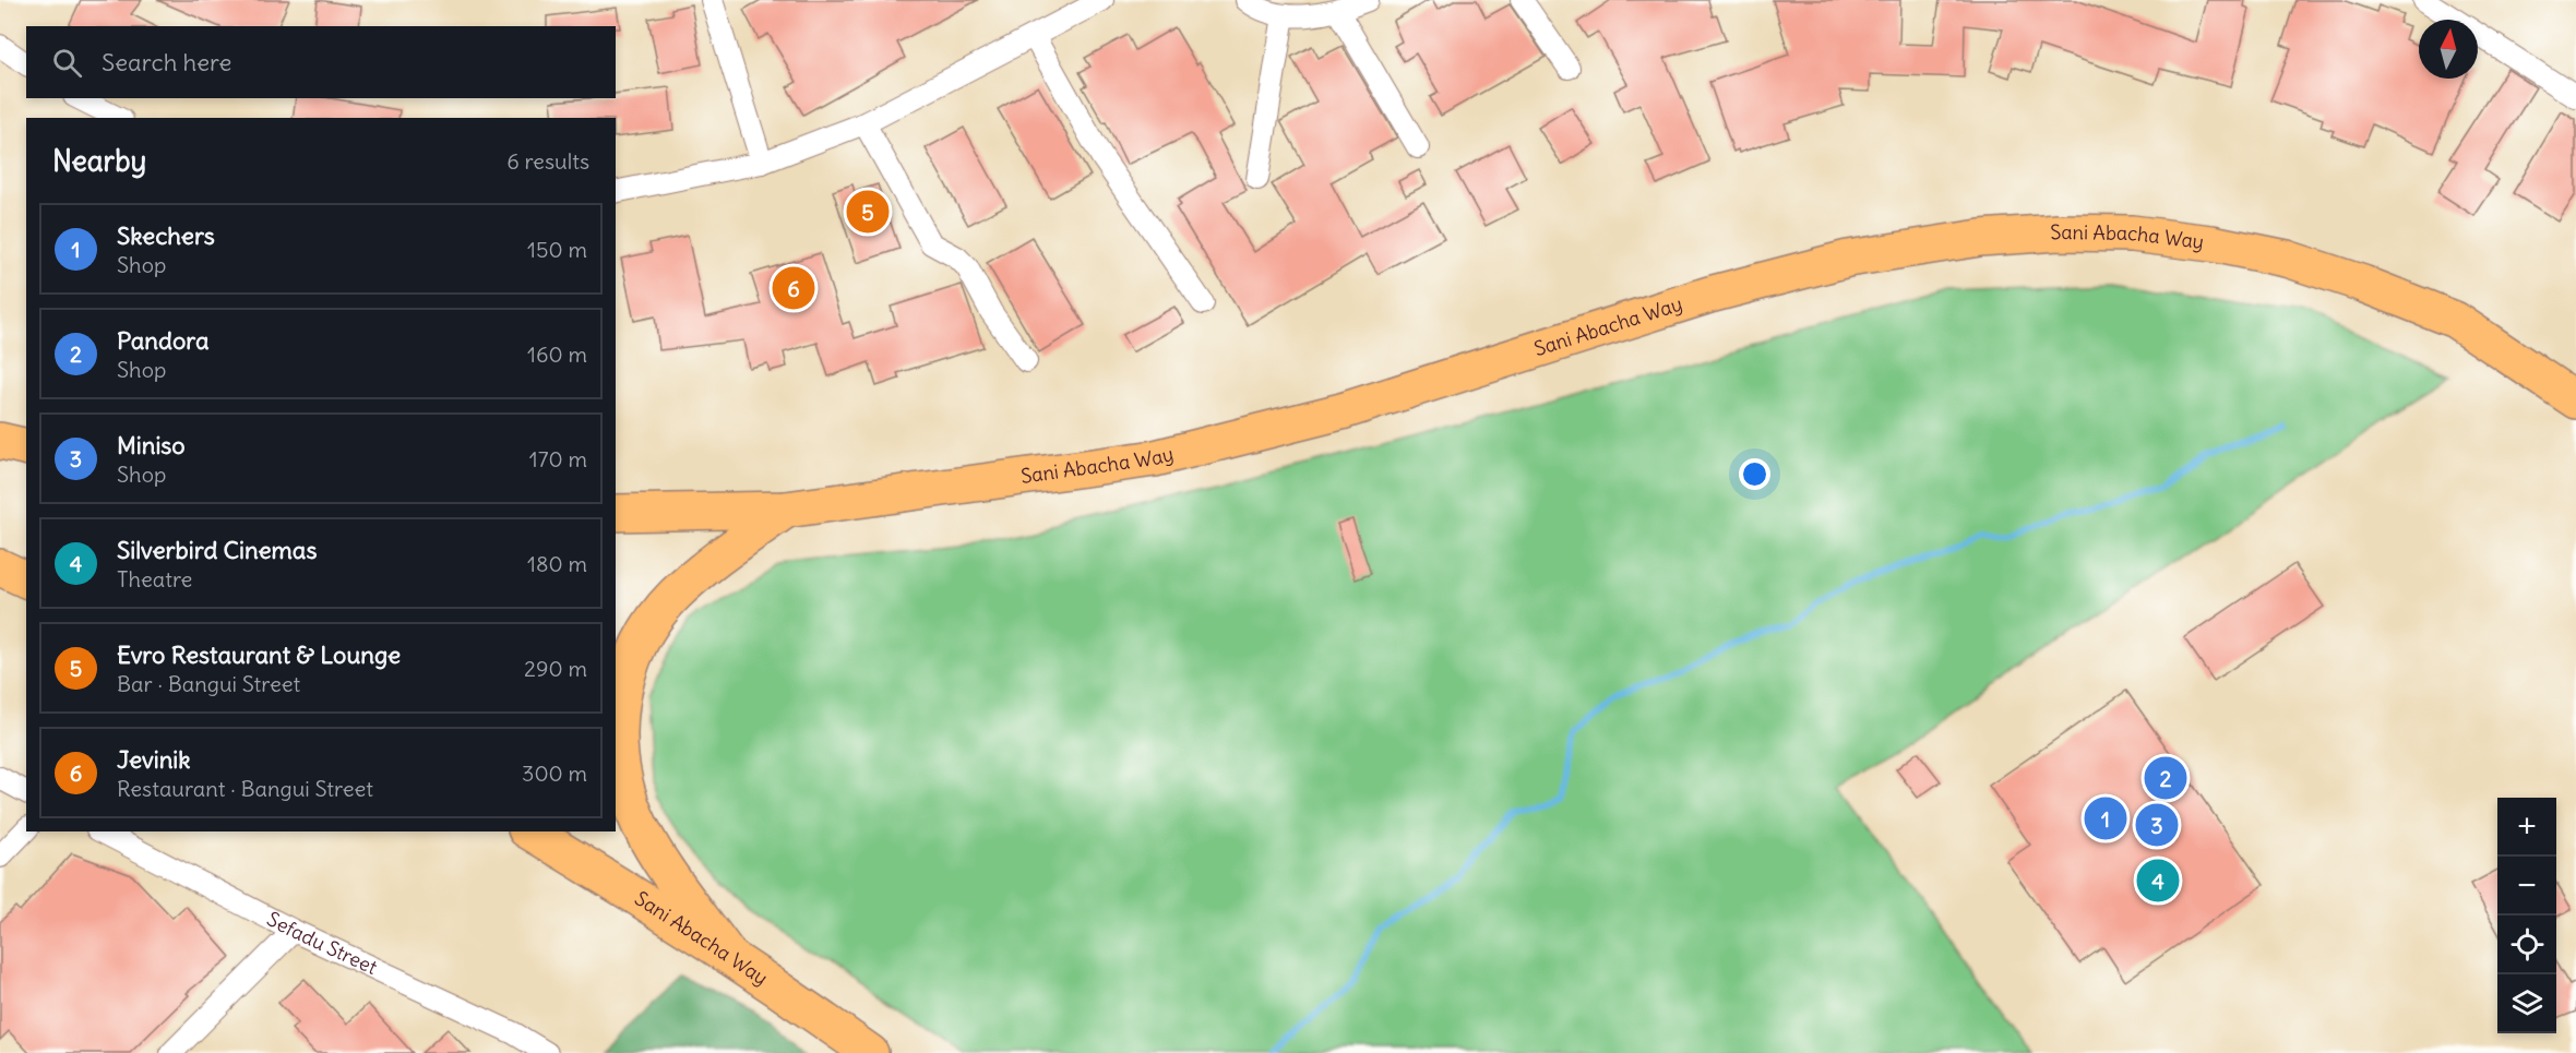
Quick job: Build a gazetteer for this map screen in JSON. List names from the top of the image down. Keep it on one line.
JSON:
{"streets":{"highway":["Sani Abacha Way"],"street":["Sefadu Street"]},"north":"top","page":{"search":"Search here","heading":["Nearby","6 results"],"pins":["5","6","2","1","3","4"],"list":[{"mark":"1","name":"Skechers","note":"Shop","value":"150 m"},{"mark":"2","name":"Pandora","note":"Shop","value":"160 m"},{"mark":"3","name":"Miniso","note":"Shop","value":"170 m"},{"mark":"4","name":"Silverbird Cinemas","note":"Theatre","value":"180 m"},{"mark":"5","name":"Evro Restaurant & Lounge","note":"Bar · Bangui Street","value":"290 m"},{"mark":"6","name":"Jevinik","note":"Restaurant · Bangui Street","value":"300 m"}],"map_buttons":["+","−"]}}
